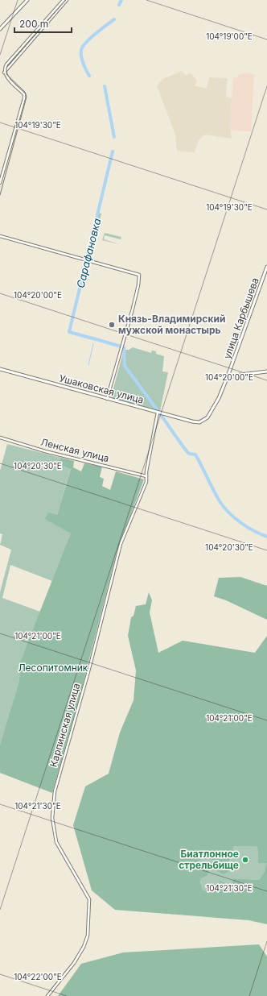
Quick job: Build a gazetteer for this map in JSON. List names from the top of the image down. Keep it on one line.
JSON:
{"streets":{"main road":["улица Карбышева","Ушаковская улица"],"street":["Ленская улица","Карпинская улица"]},"crossings":[["улица Карбышева","Ушаковская улица"],["Ушаковская улица","Карпинская улица"],["Ленская улица","Карпинская улица"]],"water":["Сарафановка"],"parks":["Лесопитомник"],"places":["Князь-Владимирский мужской монастырь","Биатлонное стрельбище"],"scale_bar":"200 m","coordinates":["104°19'00\"E","104°19'30\"E","104°20'00\"E","104°20'30\"E","104°21'00\"E","104°21'30\"E","104°22'00\"E"]}
